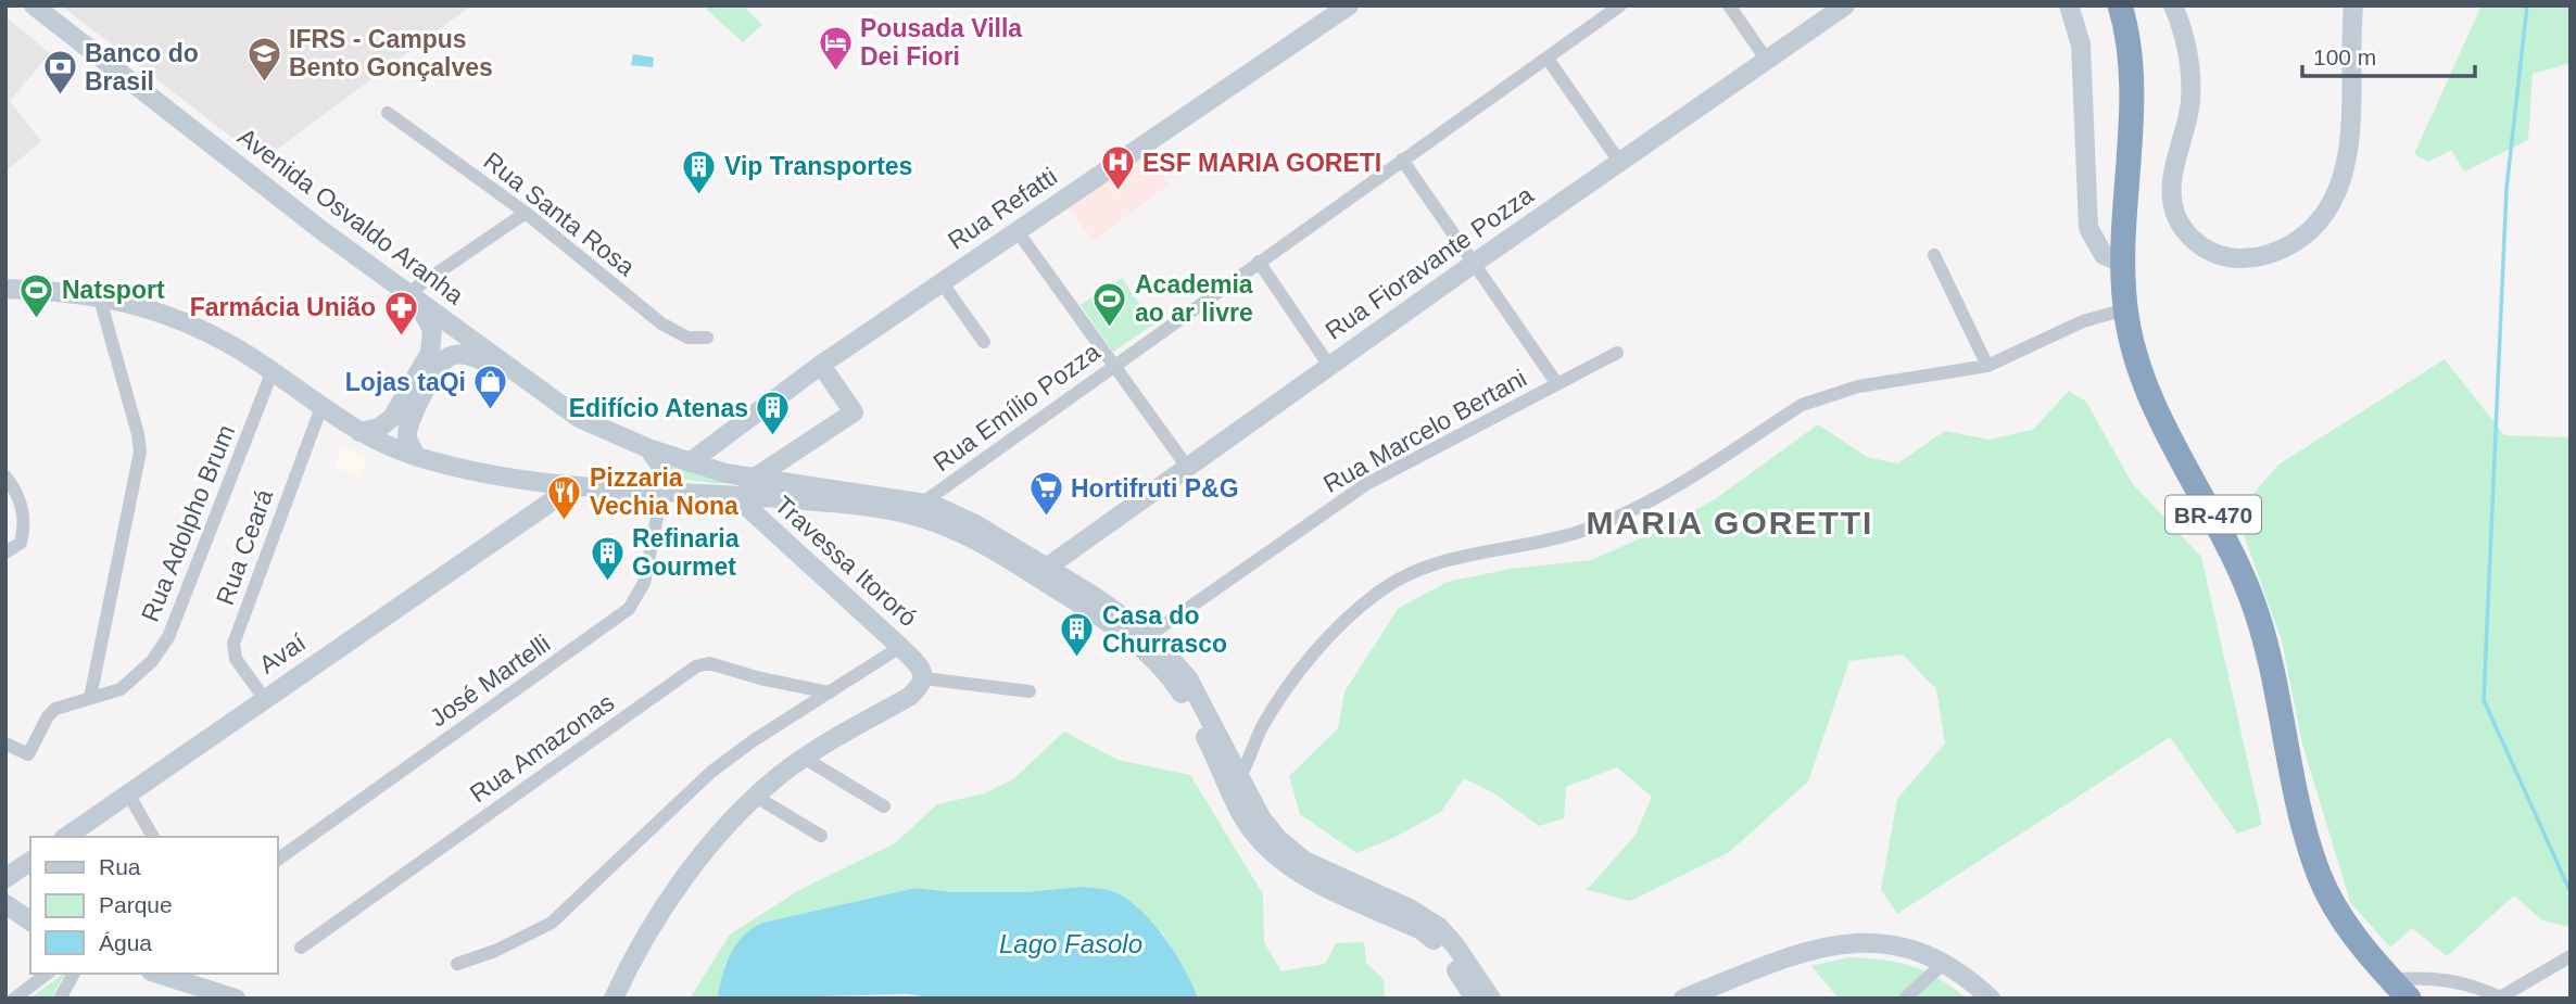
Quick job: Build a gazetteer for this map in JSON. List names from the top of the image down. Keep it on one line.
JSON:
{"streets":{"highway":["BR-470"],"street":["Rua Refatti","Rua Santa Rosa","Avenida Osvaldo Aranha","Rua Fioravante Pozza","Rua Emílio Pozza","Rua Marcelo Bertani","Rua Adolpho Brum","Rua Ceará","Travessa Itororó","Avaí","José Martelli","Rua Amazonas"]},"crossings":[["Rua Refatti","Avenida Osvaldo Aranha"],["Avenida Osvaldo Aranha","Travessa Itororó"],["Rua Ceará","Avaí"]],"districts":["MARIA GORETTI"],"water":["Lago Fasolo"],"places":{"hotel":["Pousada Villa Dei Fiori"],"school or university":["IFRS - Campus Bento Gonçalves"],"bank":["Banco do Brasil"],"hospital":["ESF MARIA GORETI"],"building":["Vip Transportes","Edifício Atenas","Refinaria Gourmet","Casa do Churrasco"],"sports":["Natsport","Academia ao ar livre"],"pharmacy":["Farmácia União"],"shop":["Lojas taQi"],"supermarket":["Hortifruti P&G"],"restaurant":["Pizzaria Vechia Nona"]},"legend":["Rua","Parque","Água"],"scale_bar":"100 m"}
